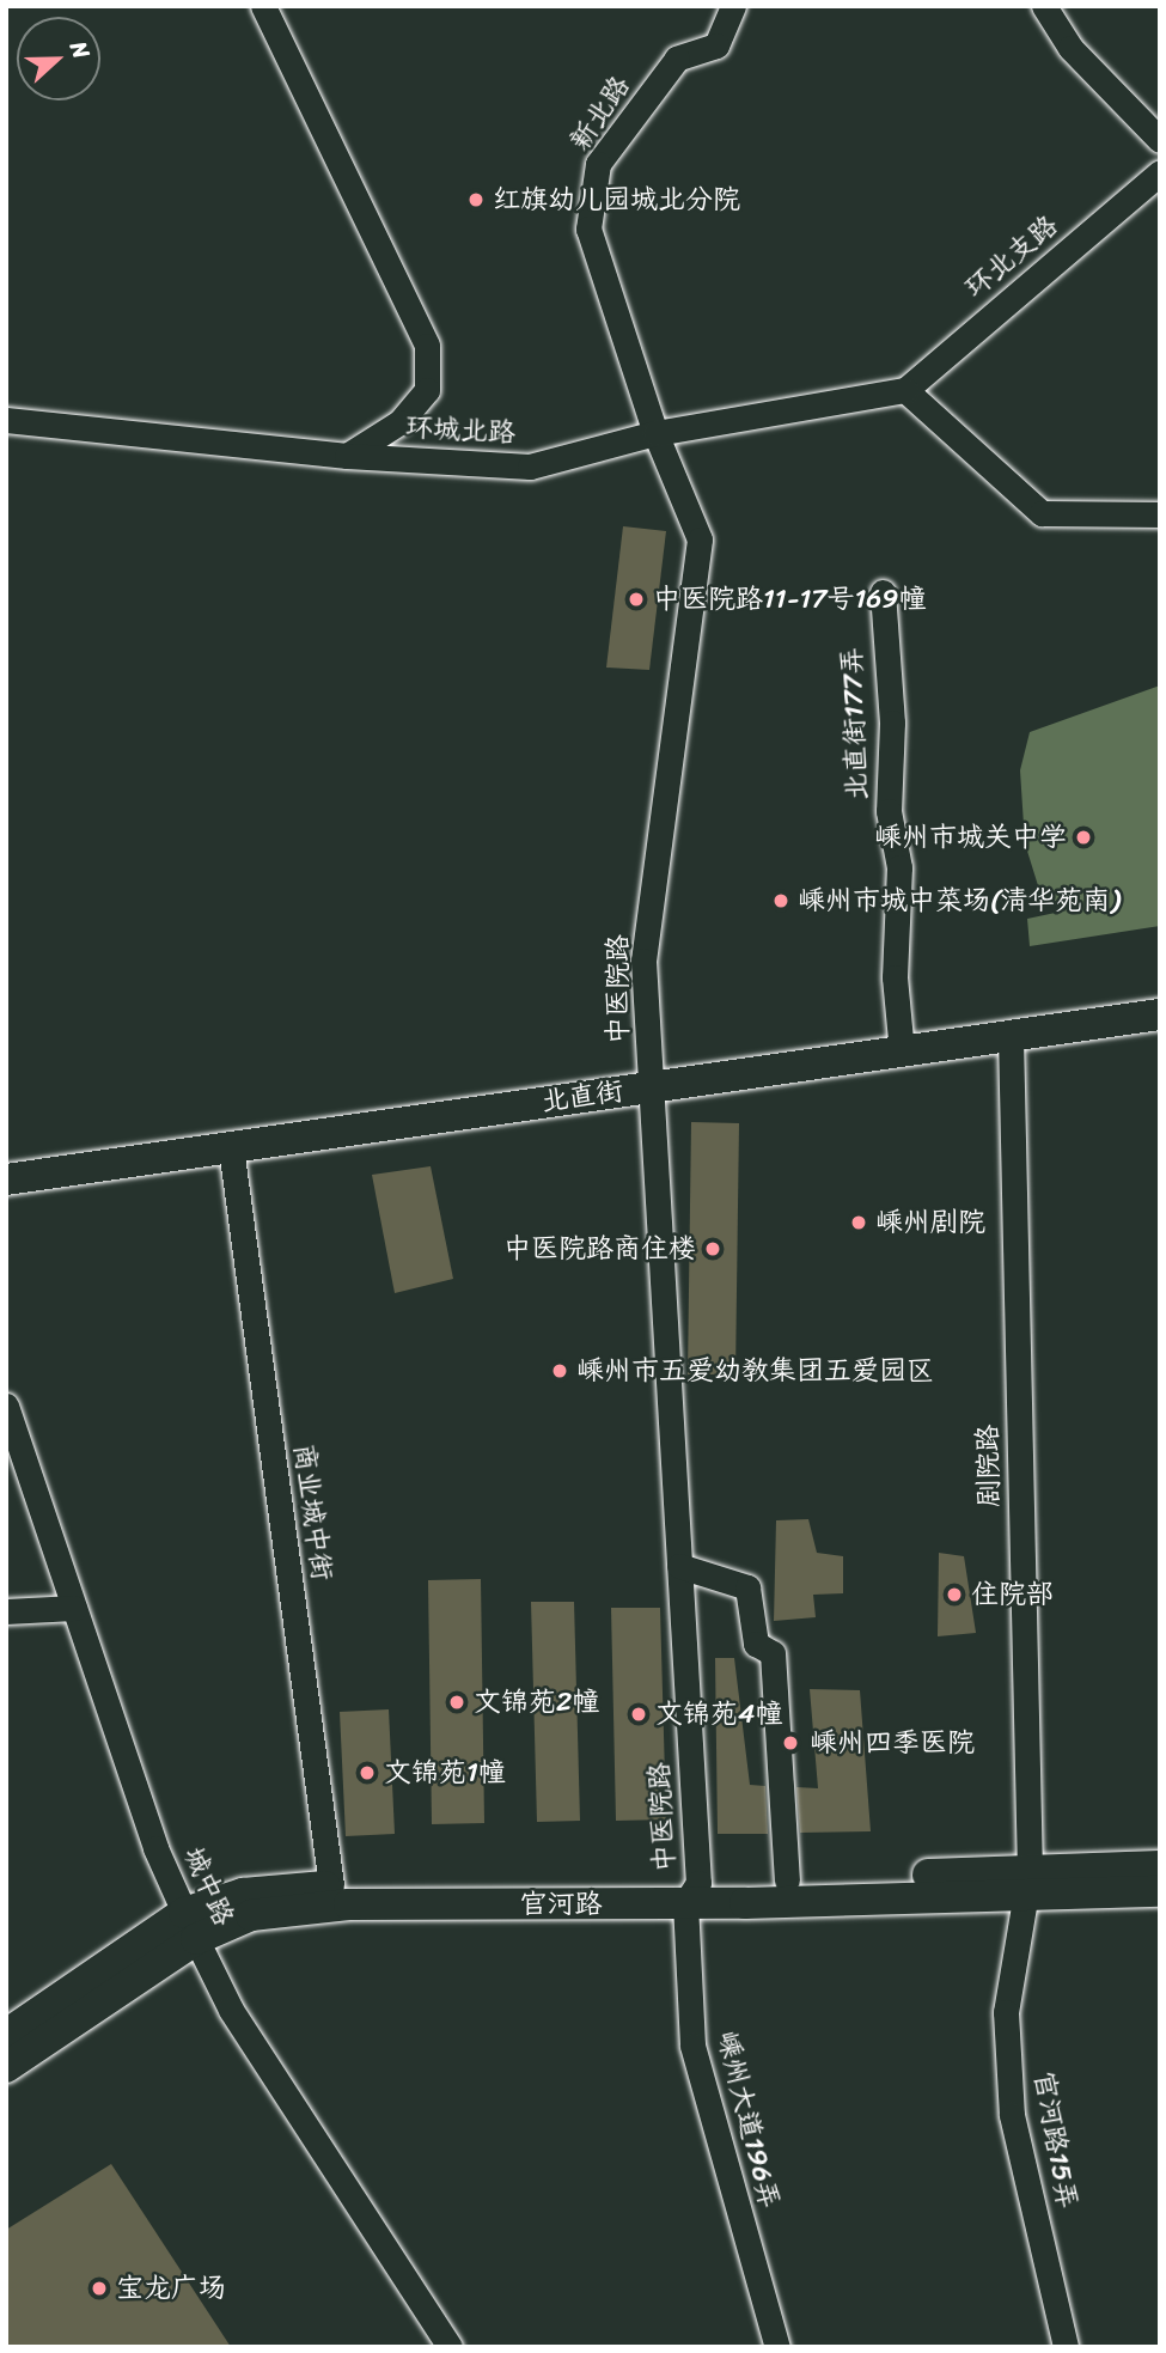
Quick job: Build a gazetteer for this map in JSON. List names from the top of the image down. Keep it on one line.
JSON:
{"streets":{"main road":["北直街","官河路"],"street":["新北路","环北支路","环城北路","北直街177弄","中医院路","剧院路","商业城中街","城中路","嵊州大道196弄","官河路15弄"]},"crossings":[["新北路","环城北路"],["新北路","中医院路"],["环北支路","环城北路"],["环城北路","中医院路"],["北直街177弄","北直街"],["中医院路","北直街"],["中医院路","官河路"],["中医院路","嵊州大道196弄"],["北直街","剧院路"],["北直街","商业城中街"],["剧院路","官河路"],["剧院路","官河路15弄"],["商业城中街","官河路"],["城中路","官河路"],["官河路","嵊州大道196弄"],["官河路","官河路15弄"]],"places":["红旗幼儿园城北分院","中医院路11-17号169幢","嵊州市城关中学","嵊州市城中菜场(清华苑南)","嵊州剧院","中医院路商住楼","嵊州市五爱幼教集团五爱园区","住院部","文锦苑2幢","文锦苑4幢","嵊州四季医院","文锦苑1幢","宝龙广场"],"north":"right"}
